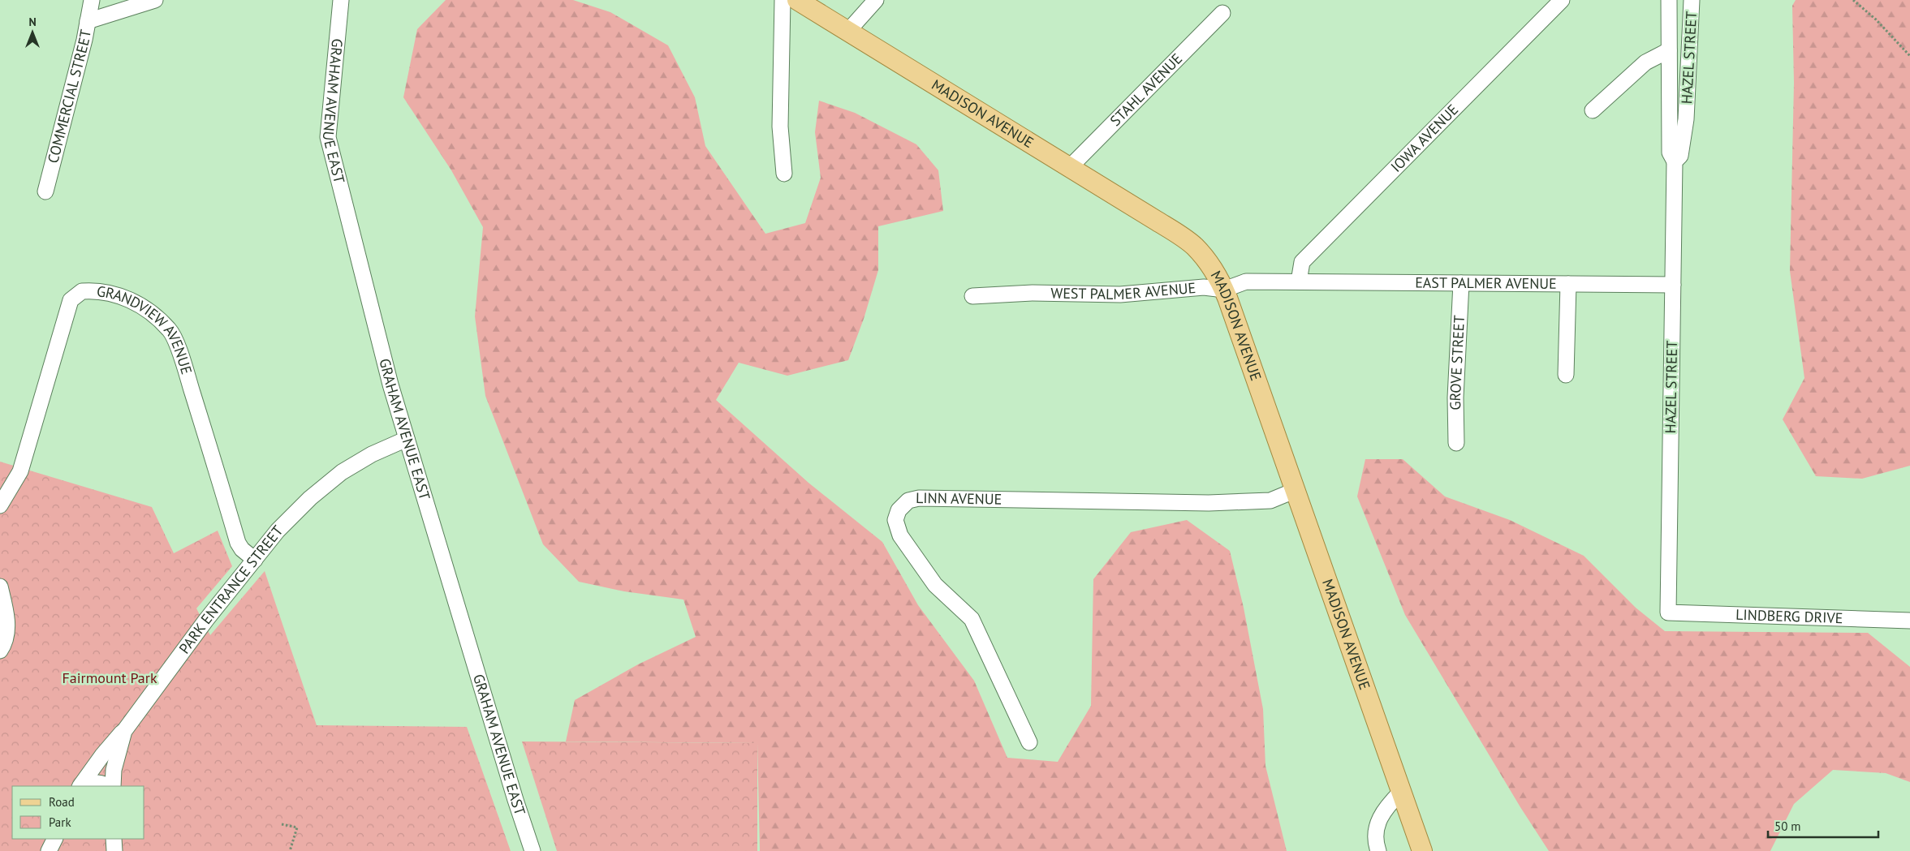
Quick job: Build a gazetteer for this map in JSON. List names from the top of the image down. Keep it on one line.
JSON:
{"streets":{"main road":["MADISON AVENUE"],"street":["HAZEL STREET","STAHL AVENUE","COMMERCIAL STREET","GRAHAM AVENUE EAST","IOWA AVENUE","EAST PALMER AVENUE","WEST PALMER AVENUE","GRANDVIEW AVENUE","GROVE STREET","LINN AVENUE","PARK ENTRANCE STREET","LINDBERG DRIVE"]},"crossings":[["HAZEL STREET","EAST PALMER AVENUE"],["HAZEL STREET","LINDBERG DRIVE"],["STAHL AVENUE","MADISON AVENUE"],["GRAHAM AVENUE EAST","PARK ENTRANCE STREET"],["MADISON AVENUE","WEST PALMER AVENUE"],["MADISON AVENUE","LINN AVENUE"],["IOWA AVENUE","EAST PALMER AVENUE"],["IOWA AVENUE","WEST PALMER AVENUE"],["EAST PALMER AVENUE","WEST PALMER AVENUE"],["EAST PALMER AVENUE","GROVE STREET"],["GRANDVIEW AVENUE","PARK ENTRANCE STREET"]],"parks":["Fairmount Park"],"legend":["Road","Park"],"scale_bar":"50 m","north":"top"}
